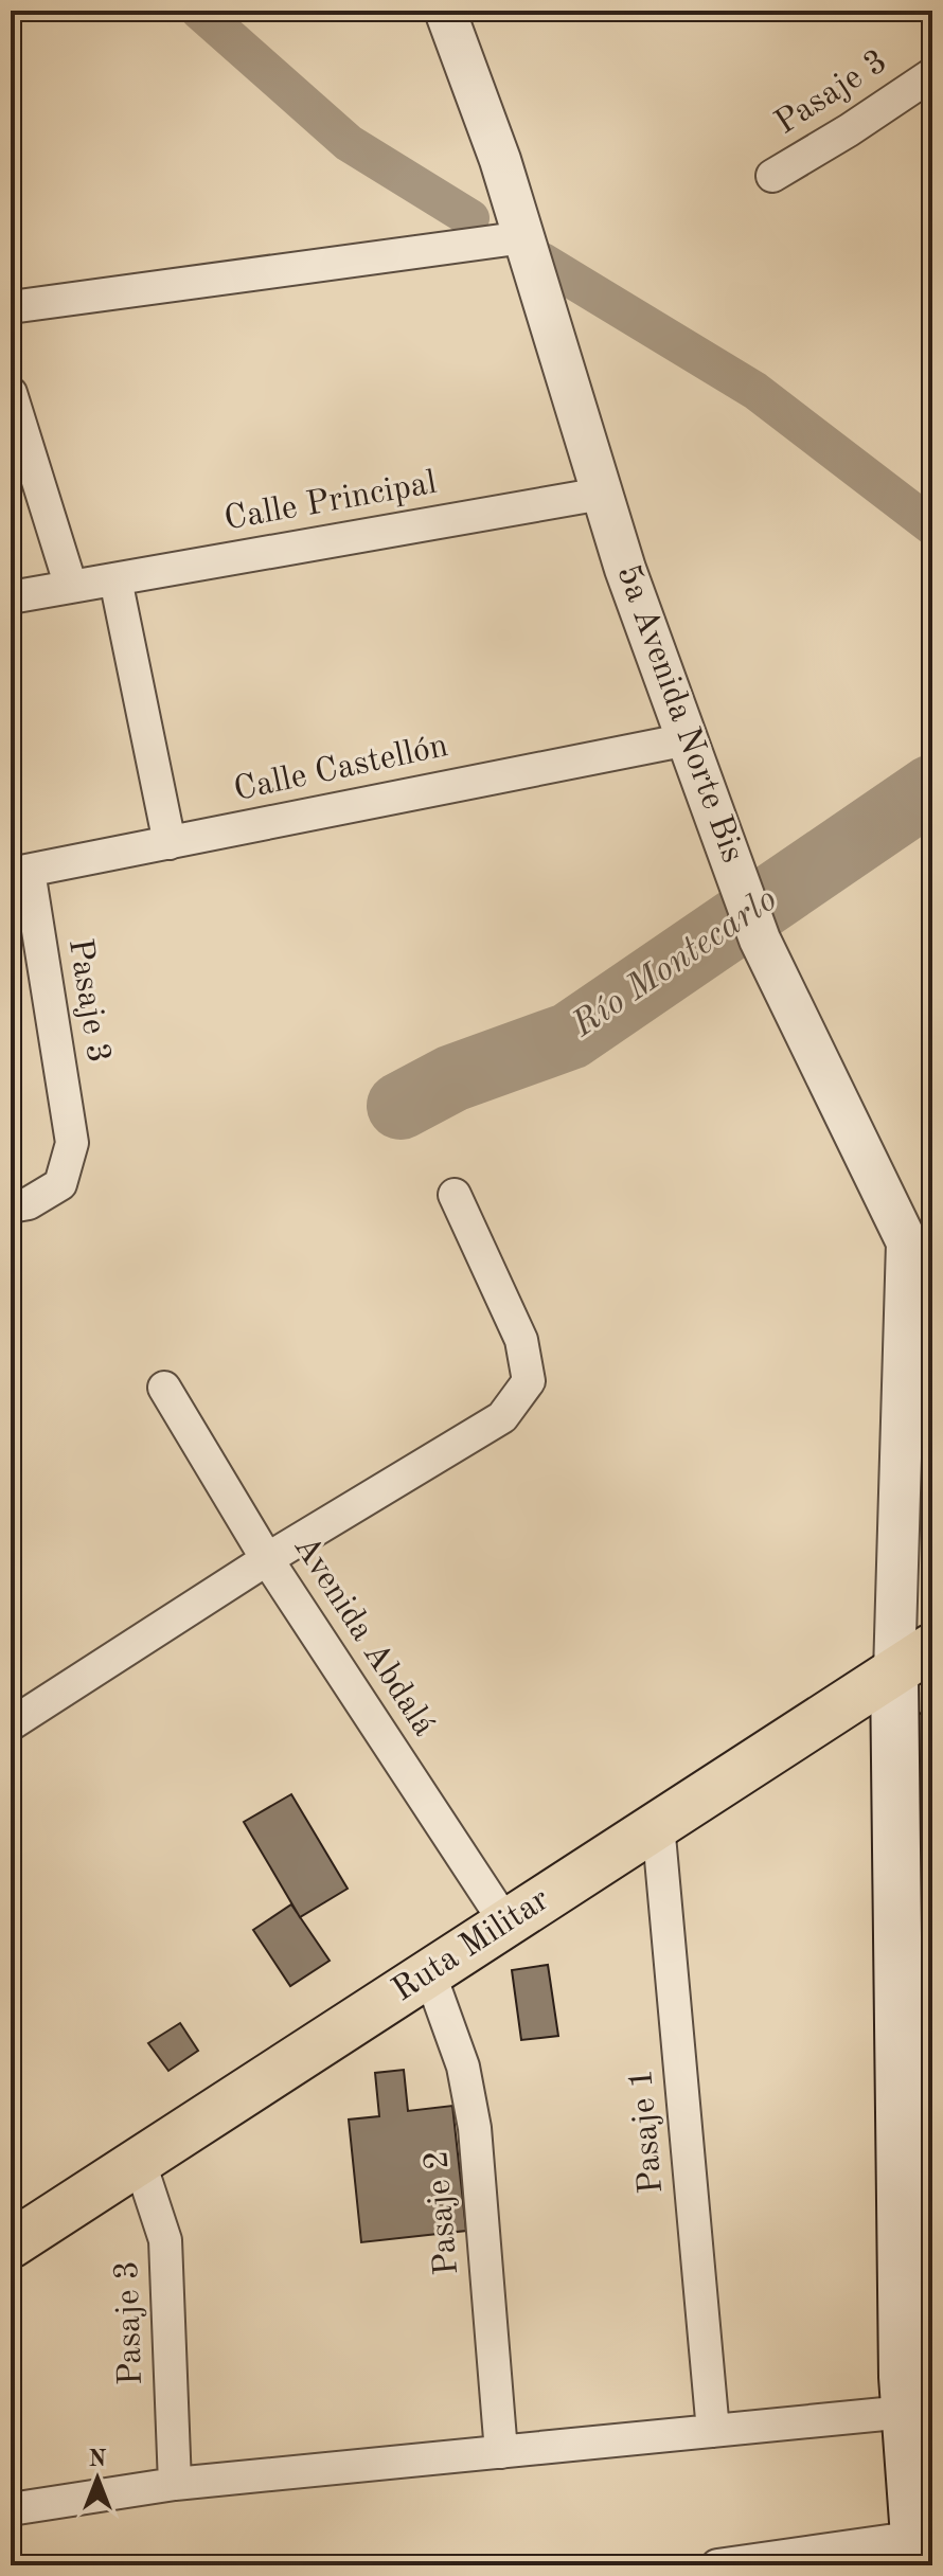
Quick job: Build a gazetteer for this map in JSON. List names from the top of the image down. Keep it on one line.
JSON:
{"streets":{"main road":["Ruta Militar"],"street":["Pasaje 3","Calle Principal","5a Avenida Norte Bis","Calle Castellón","Avenida Abdalá","Pasaje 1","Pasaje 2"]},"crossings":[["Pasaje 3","Calle Castellón"],["Pasaje 3","Ruta Militar"],["Calle Principal","5a Avenida Norte Bis"],["5a Avenida Norte Bis","Calle Castellón"],["5a Avenida Norte Bis","Ruta Militar"],["Avenida Abdalá","Ruta Militar"],["Ruta Militar","Pasaje 1"],["Ruta Militar","Pasaje 2"]],"water":["Río Montecarlo"],"north":"top"}
